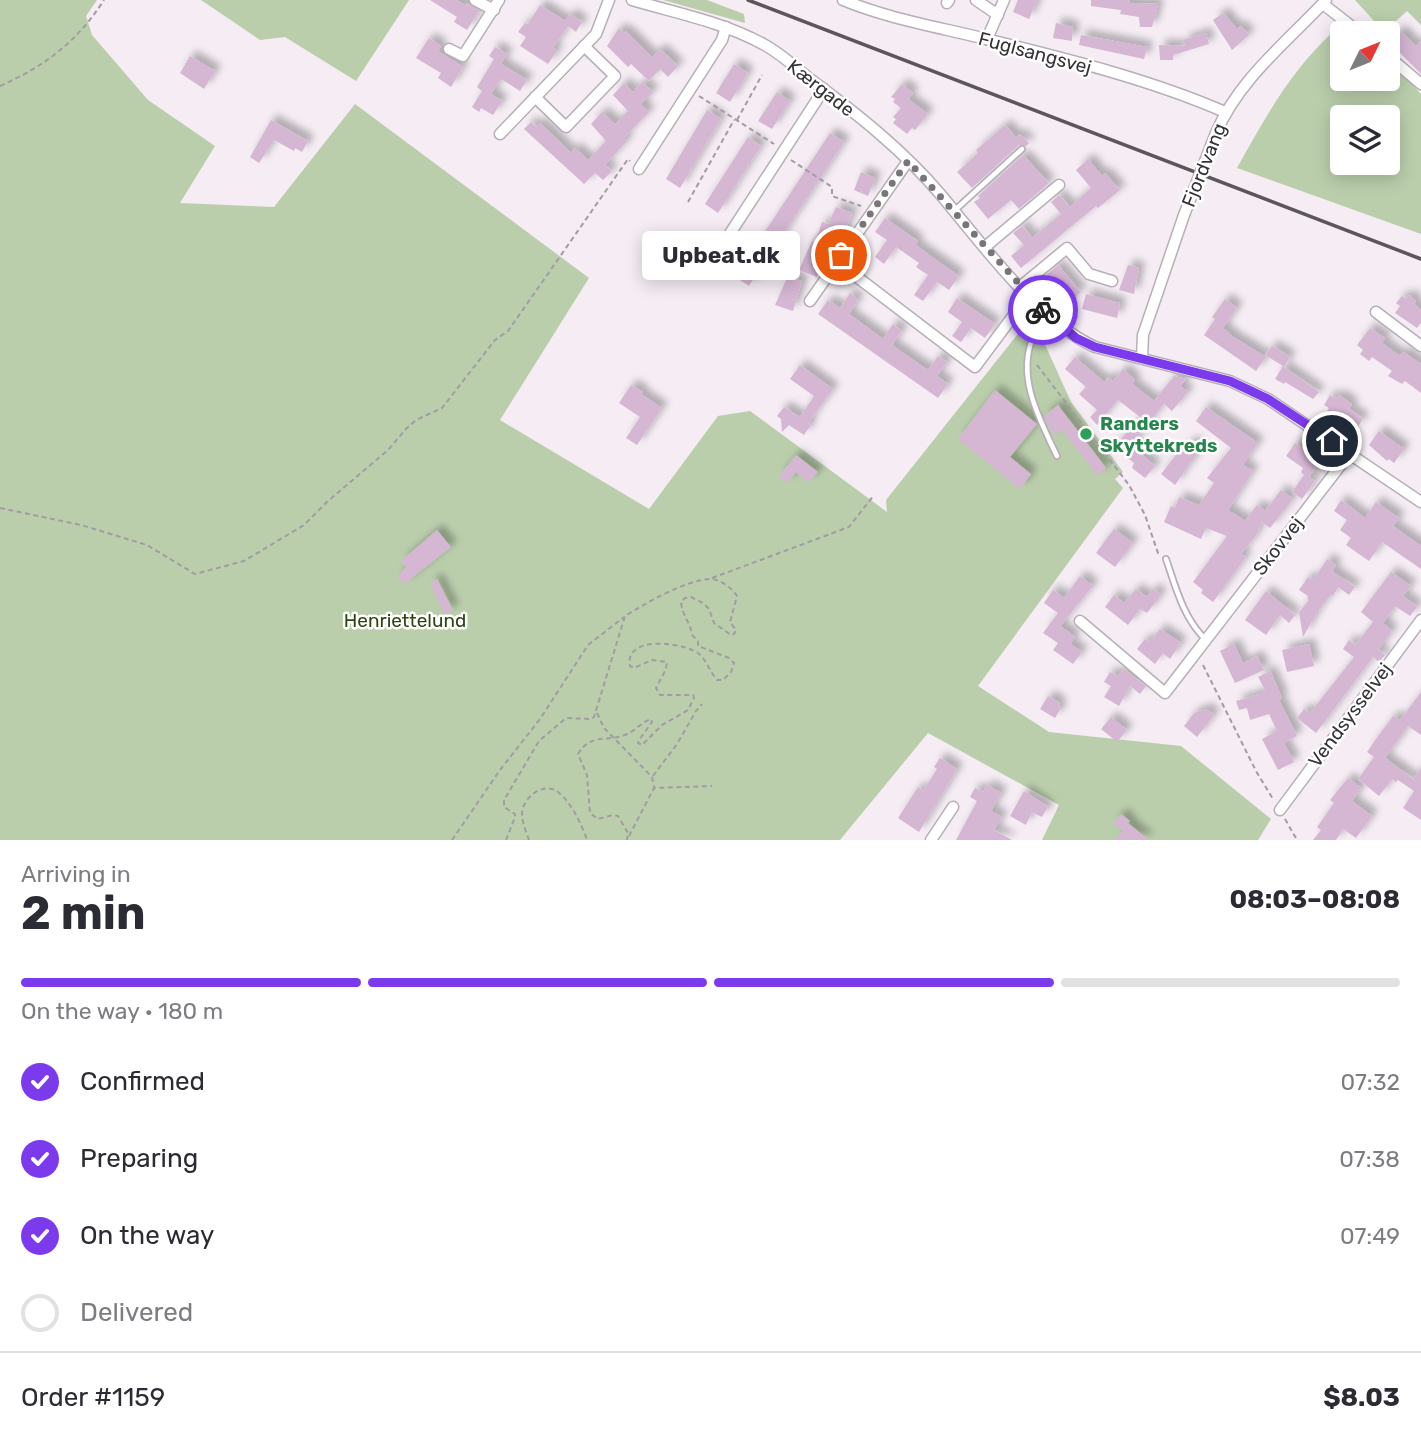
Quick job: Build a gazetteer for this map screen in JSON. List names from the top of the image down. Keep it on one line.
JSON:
{"streets":{"street":["Fuglsangsvej","Kærgade","Fjordvang","Skovvej","Vendsysselvej"]},"crossings":[["Fuglsangsvej","Fjordvang"],["Kærgade","Fjordvang"],["Kærgade","Skovvej"]],"parks":["Henriettelund"],"places":["Upbeat.dk","Randers Skyttekreds"],"north":"top right","page":{"bubble":"Upbeat.dk","heading":["2 min","Arriving in","08:03–08:08"],"panel":["Order #1159","$8.03"],"bar":"On the way · 180 m","list":[["Confirmed","07:32"],["Preparing","07:38"],["On the way","07:49"],"Delivered"]}}
